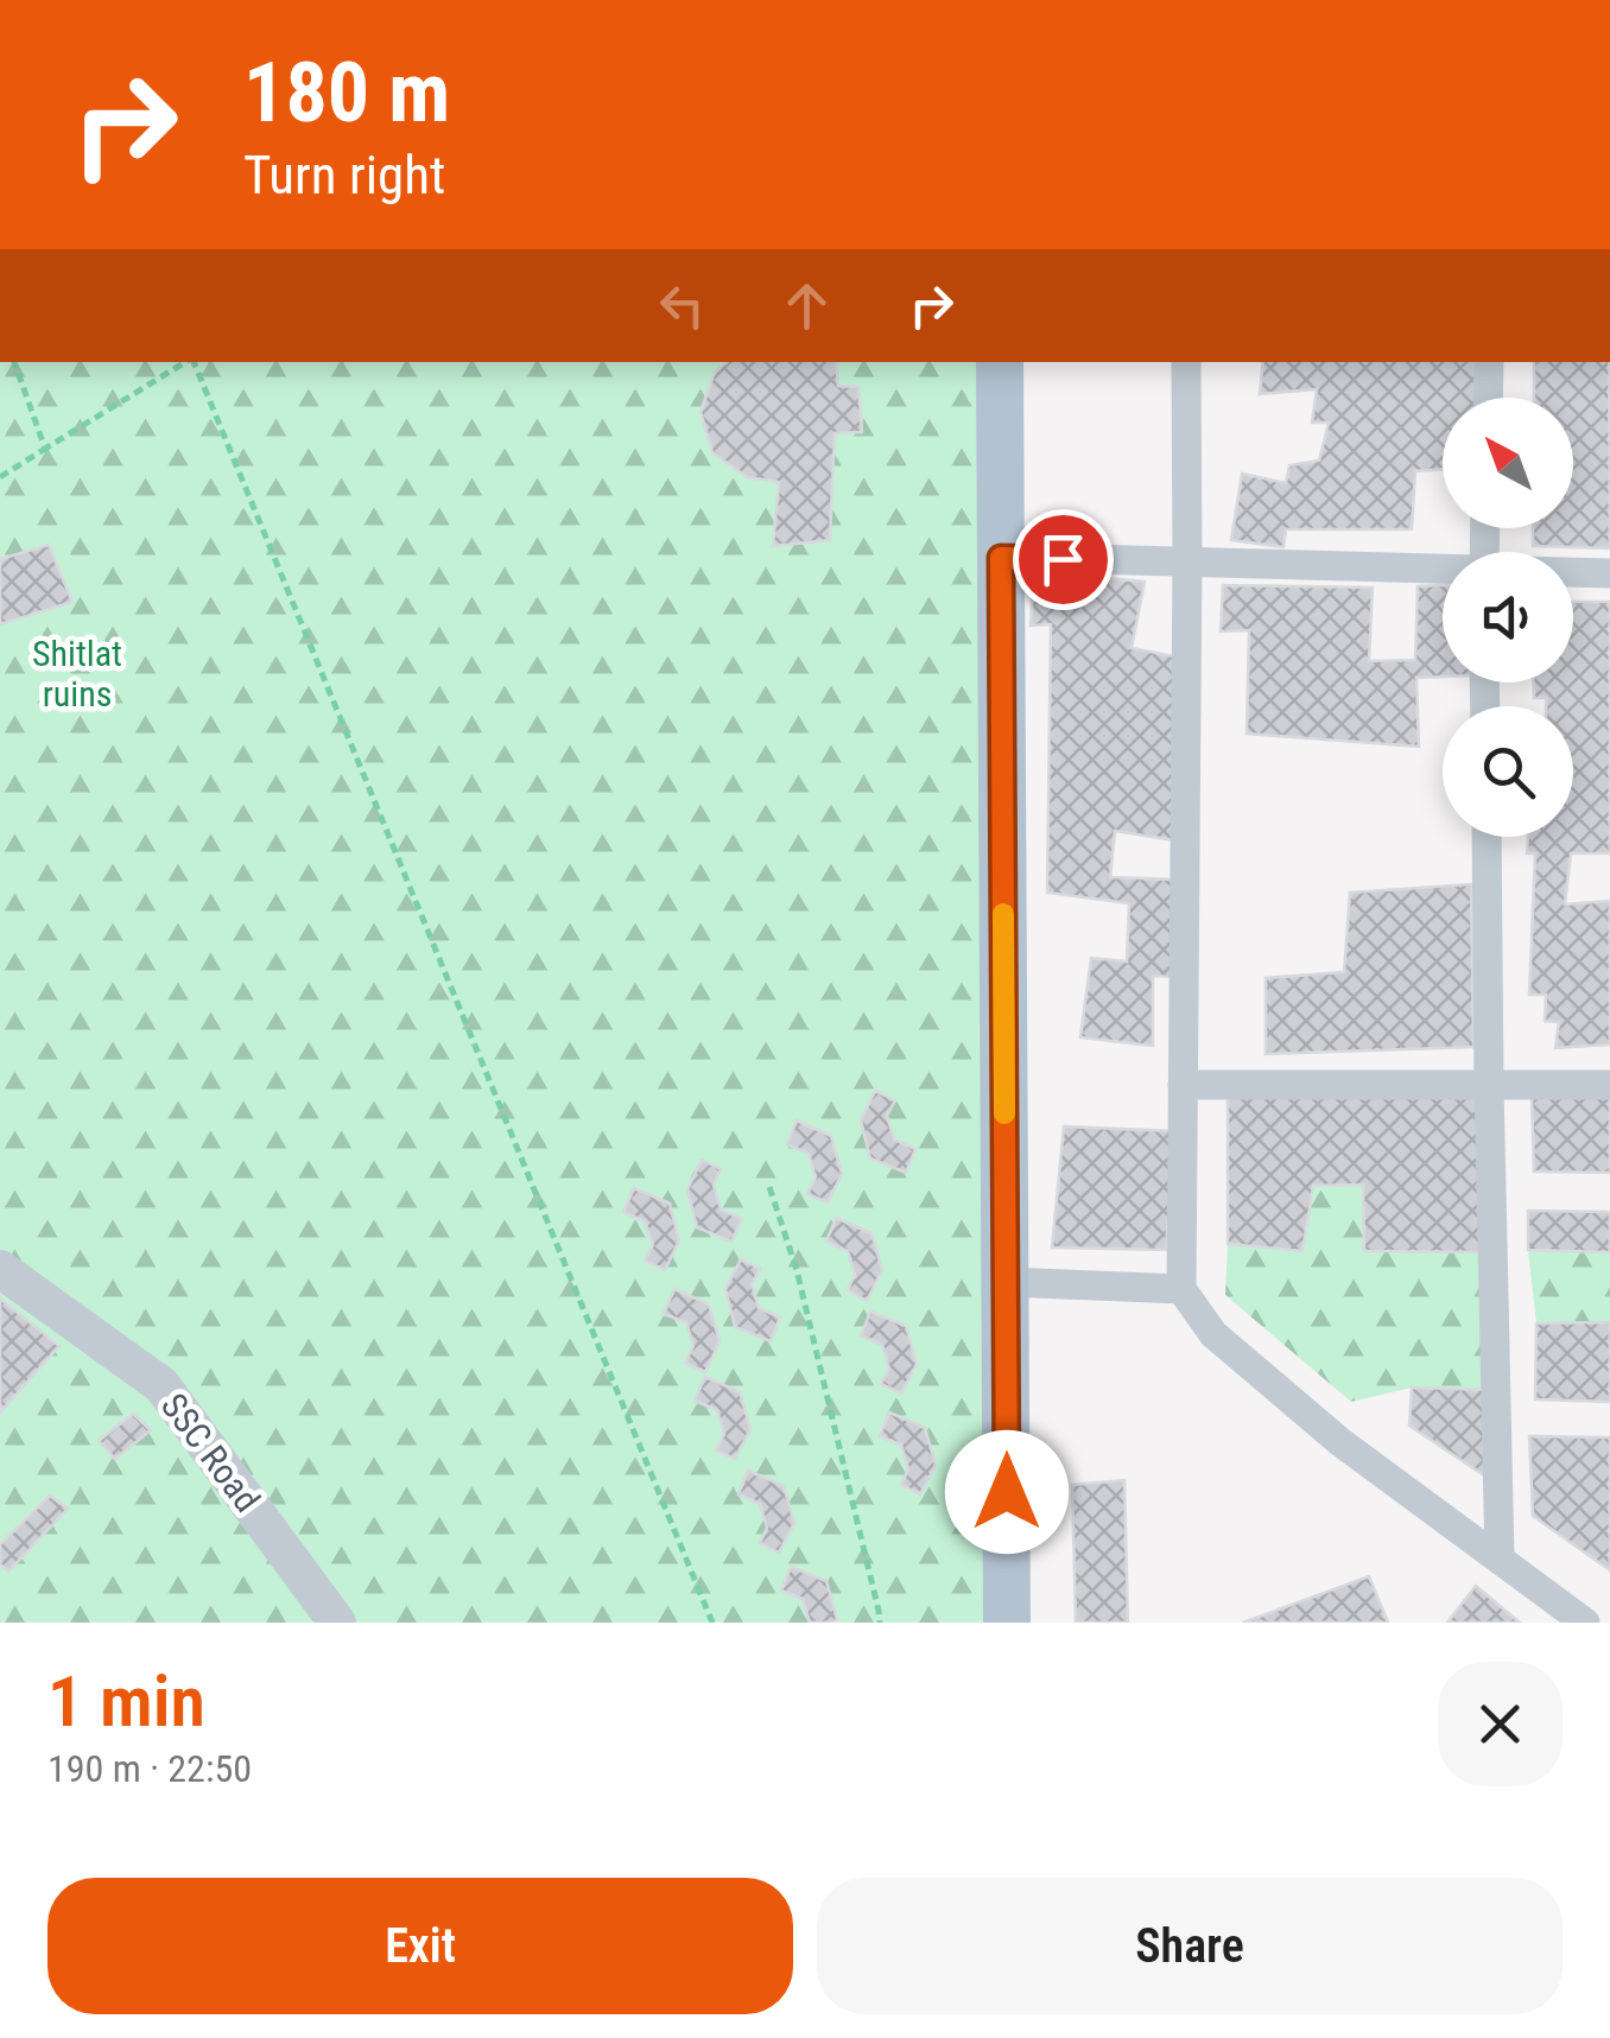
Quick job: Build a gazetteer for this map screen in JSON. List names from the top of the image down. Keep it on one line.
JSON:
{"streets":{"street":["SSC Road"]},"parks":["Shitlat ruins"],"north":"top left","page":{"turn":["180 m","Turn right"],"heading":["1 min","190 m · 22:50"],"buttons":["Exit","Share"]}}
